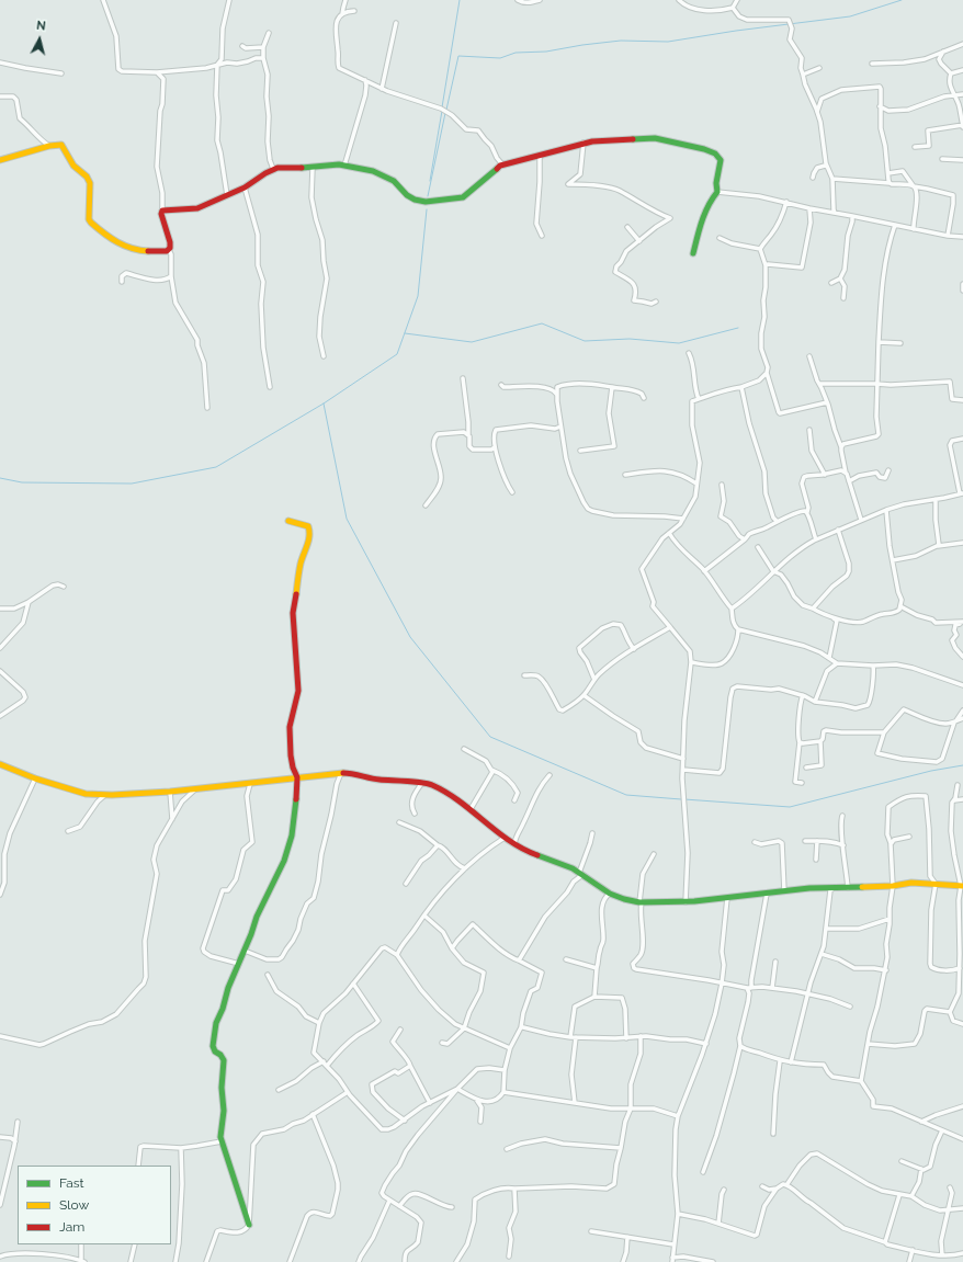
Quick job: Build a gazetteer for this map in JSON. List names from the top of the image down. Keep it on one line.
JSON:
{"legend":["Fast","Slow","Jam"],"north":"top"}
